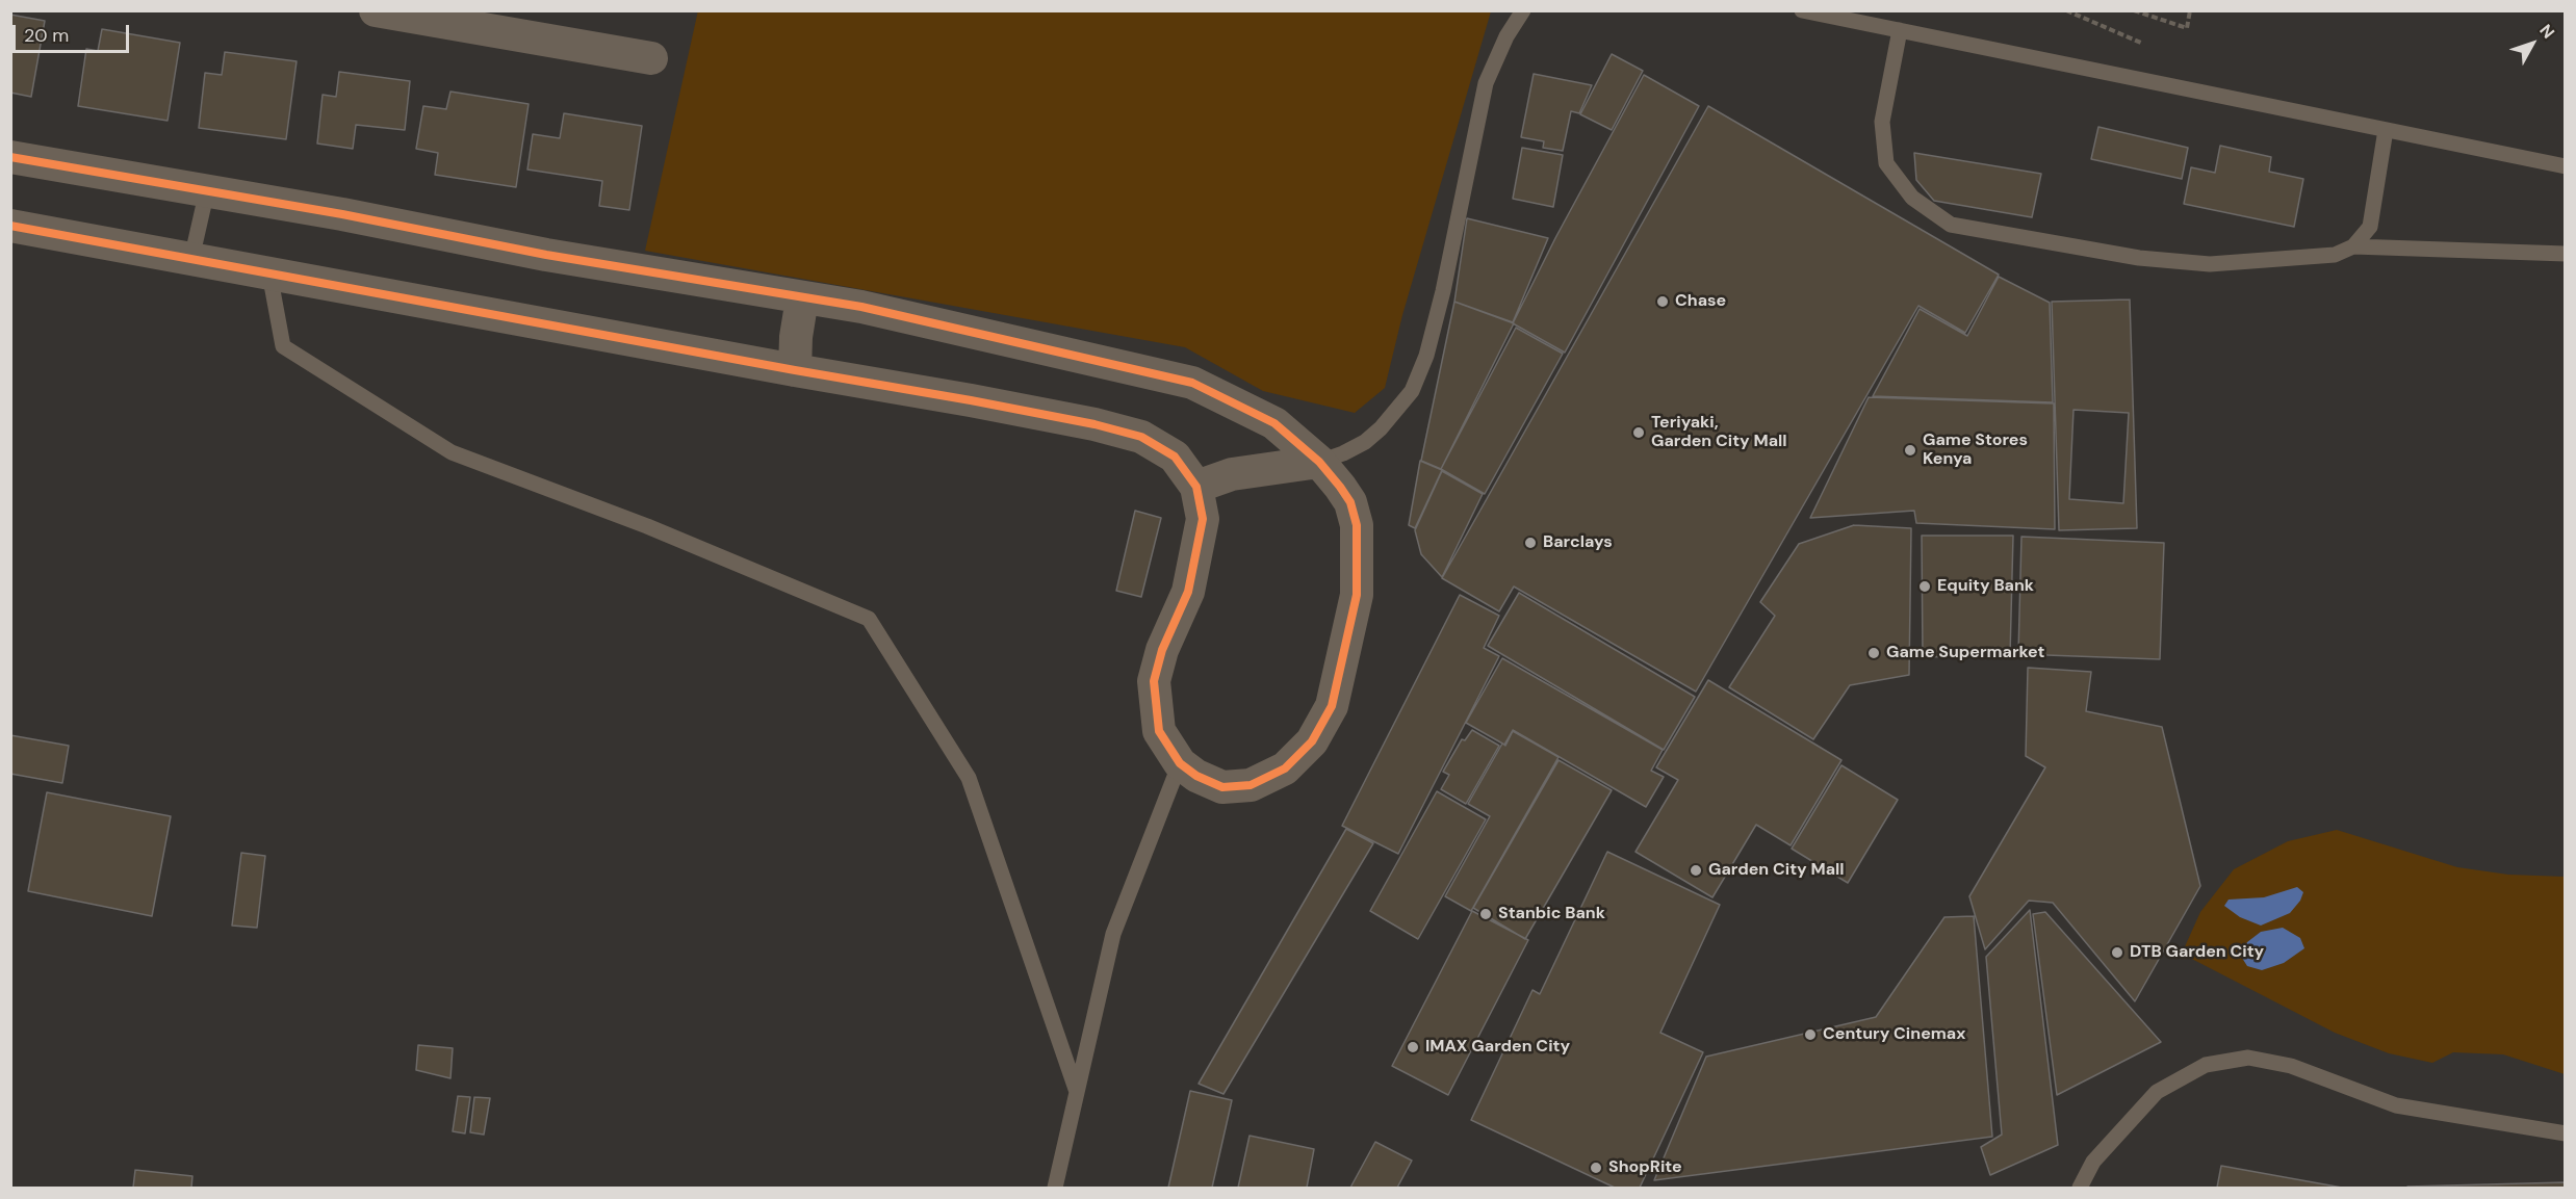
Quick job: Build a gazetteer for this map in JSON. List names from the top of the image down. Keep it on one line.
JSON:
{"places":["Chase","Teriyaki, Garden City Mall","Game Stores Kenya","Barclays","Equity Bank","Game Supermarket","Garden City Mall","Stanbic Bank","DTB Garden City","Century Cinemax","IMAX Garden City","ShopRite"],"scale_bar":"20 m","north":"top right"}
